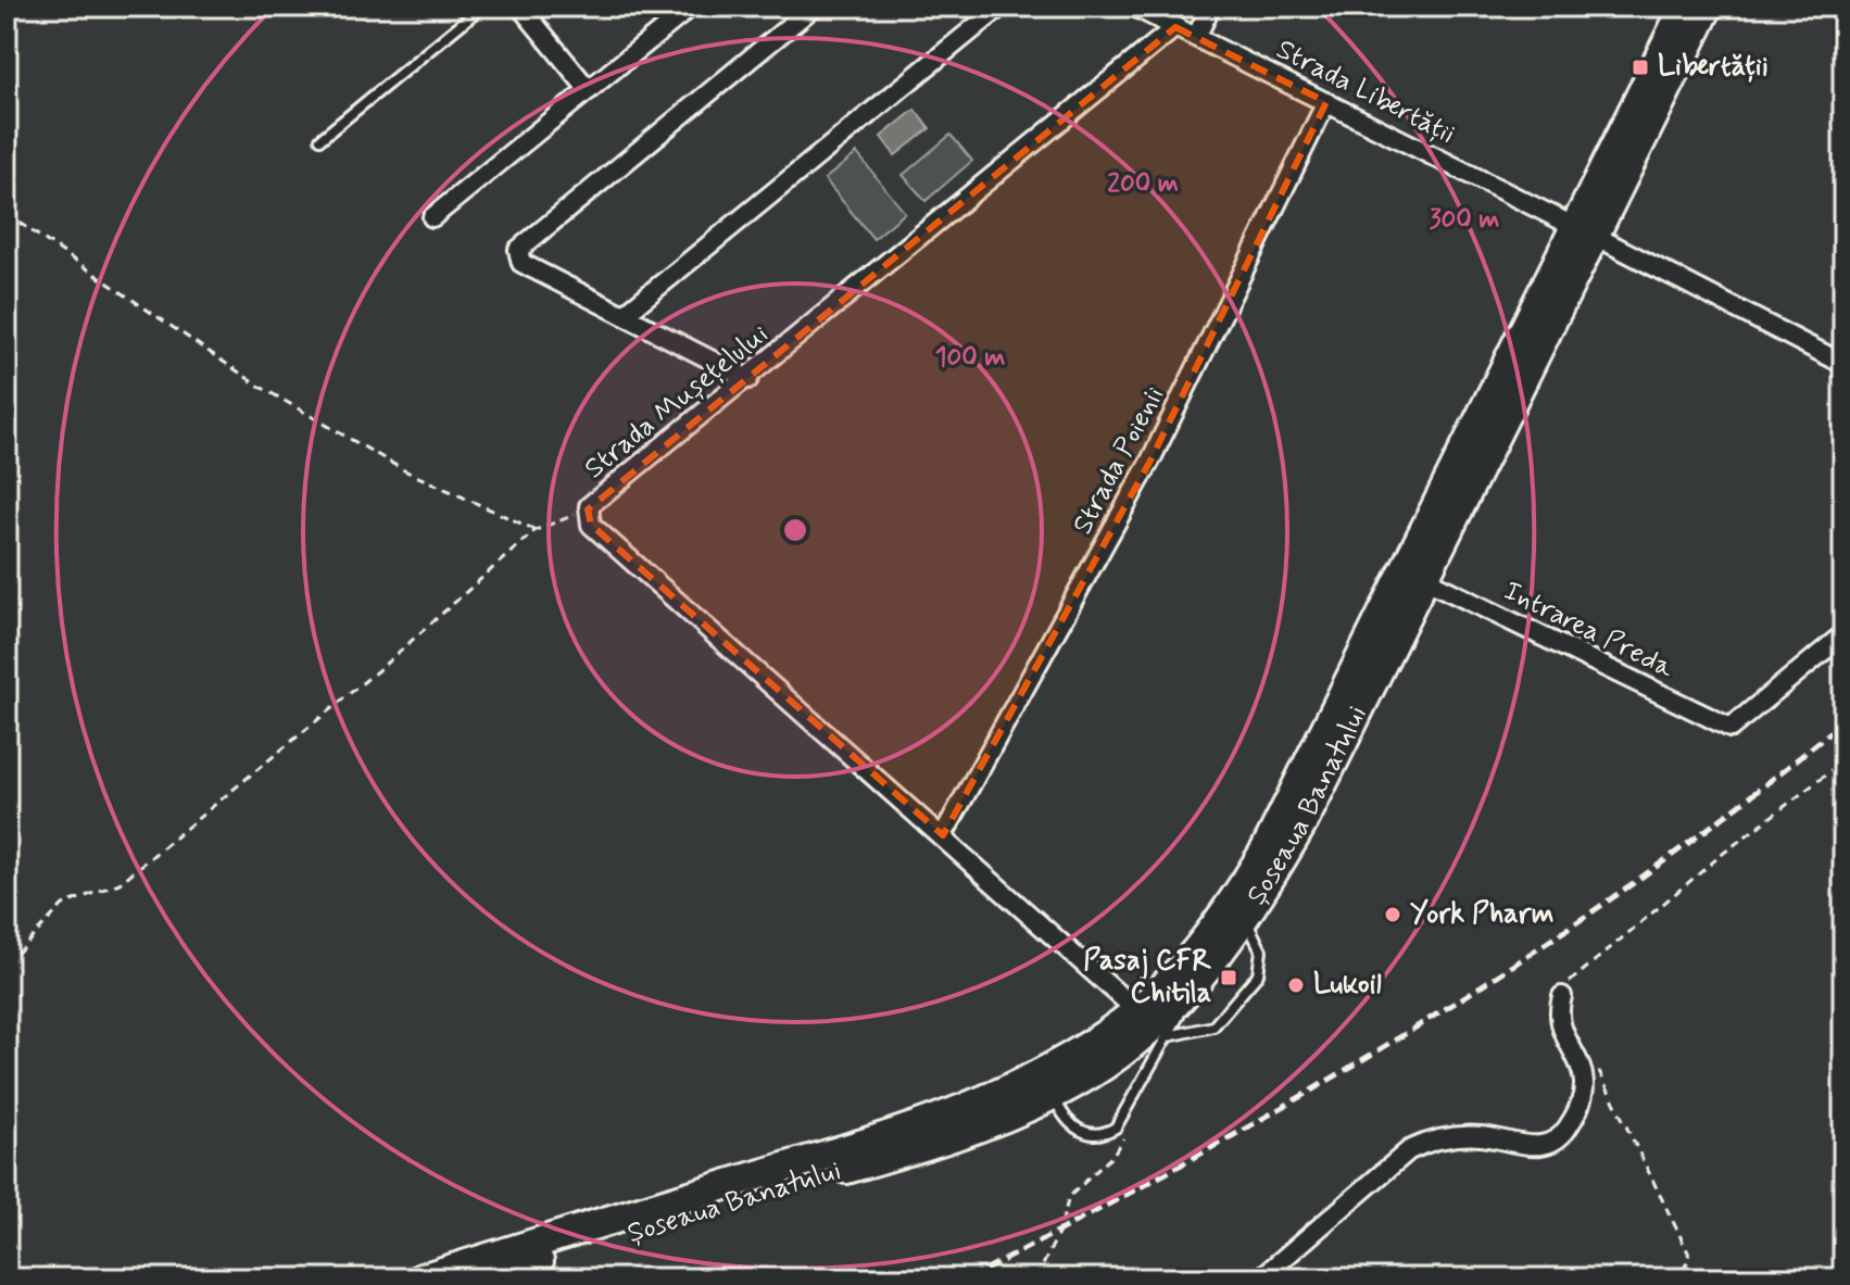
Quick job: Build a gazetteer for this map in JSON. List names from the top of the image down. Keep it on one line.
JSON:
{"streets":{"main road":["Șoseaua Banatului"],"street":["Strada Libertății","Strada Mușețelului","Strada Poienii","Intrarea Preda"]},"crossings":[["Strada Libertății","Strada Mușețelului"],["Strada Libertății","Strada Poienii"],["Strada Libertății","Șoseaua Banatului"],["Strada Mușețelului","Strada Poienii"],["Strada Mușețelului","Șoseaua Banatului"],["Intrarea Preda","Șoseaua Banatului"]],"places":{"transit":["Libertății","Pasaj CFR Chitila"],"other":["York Pharm","Lukoil"]},"rings":["200 m","300 m","100 m"]}
